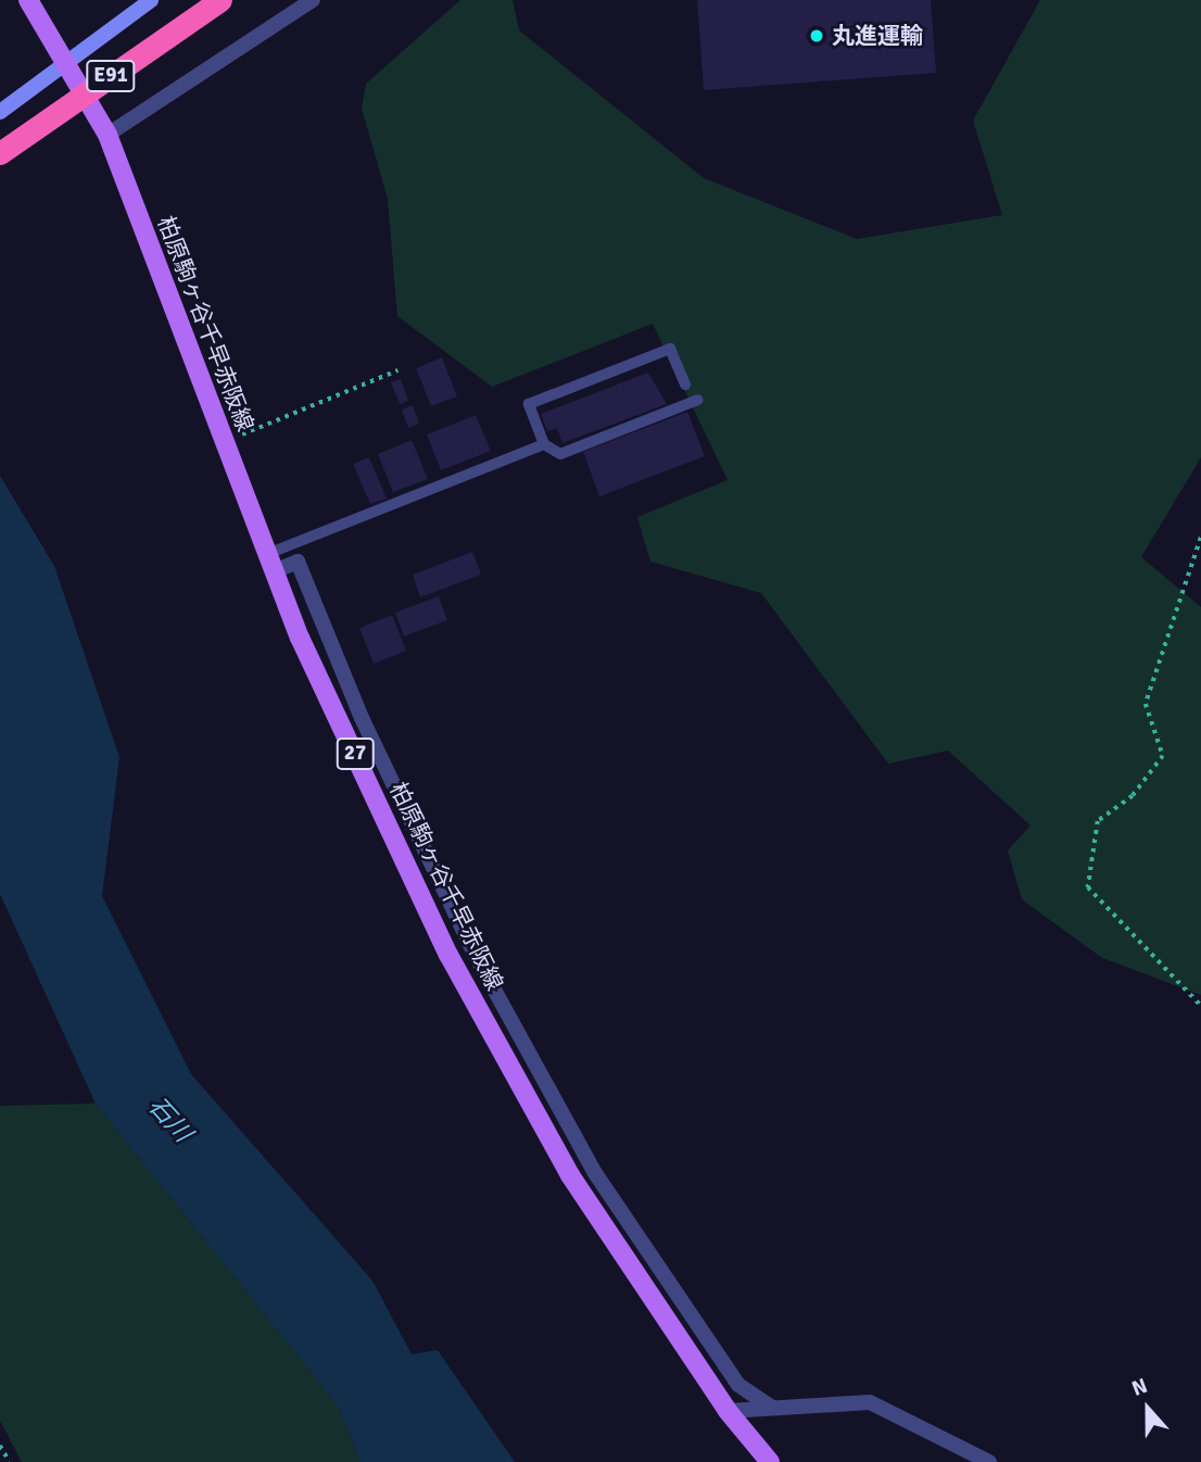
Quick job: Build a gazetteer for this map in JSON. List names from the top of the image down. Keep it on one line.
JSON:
{"streets":{"highway":["E91"],"main road":["柏原駒ヶ谷千早赤阪線","27"]},"water":["石川"],"places":["丸進運輸"],"north":"top"}
